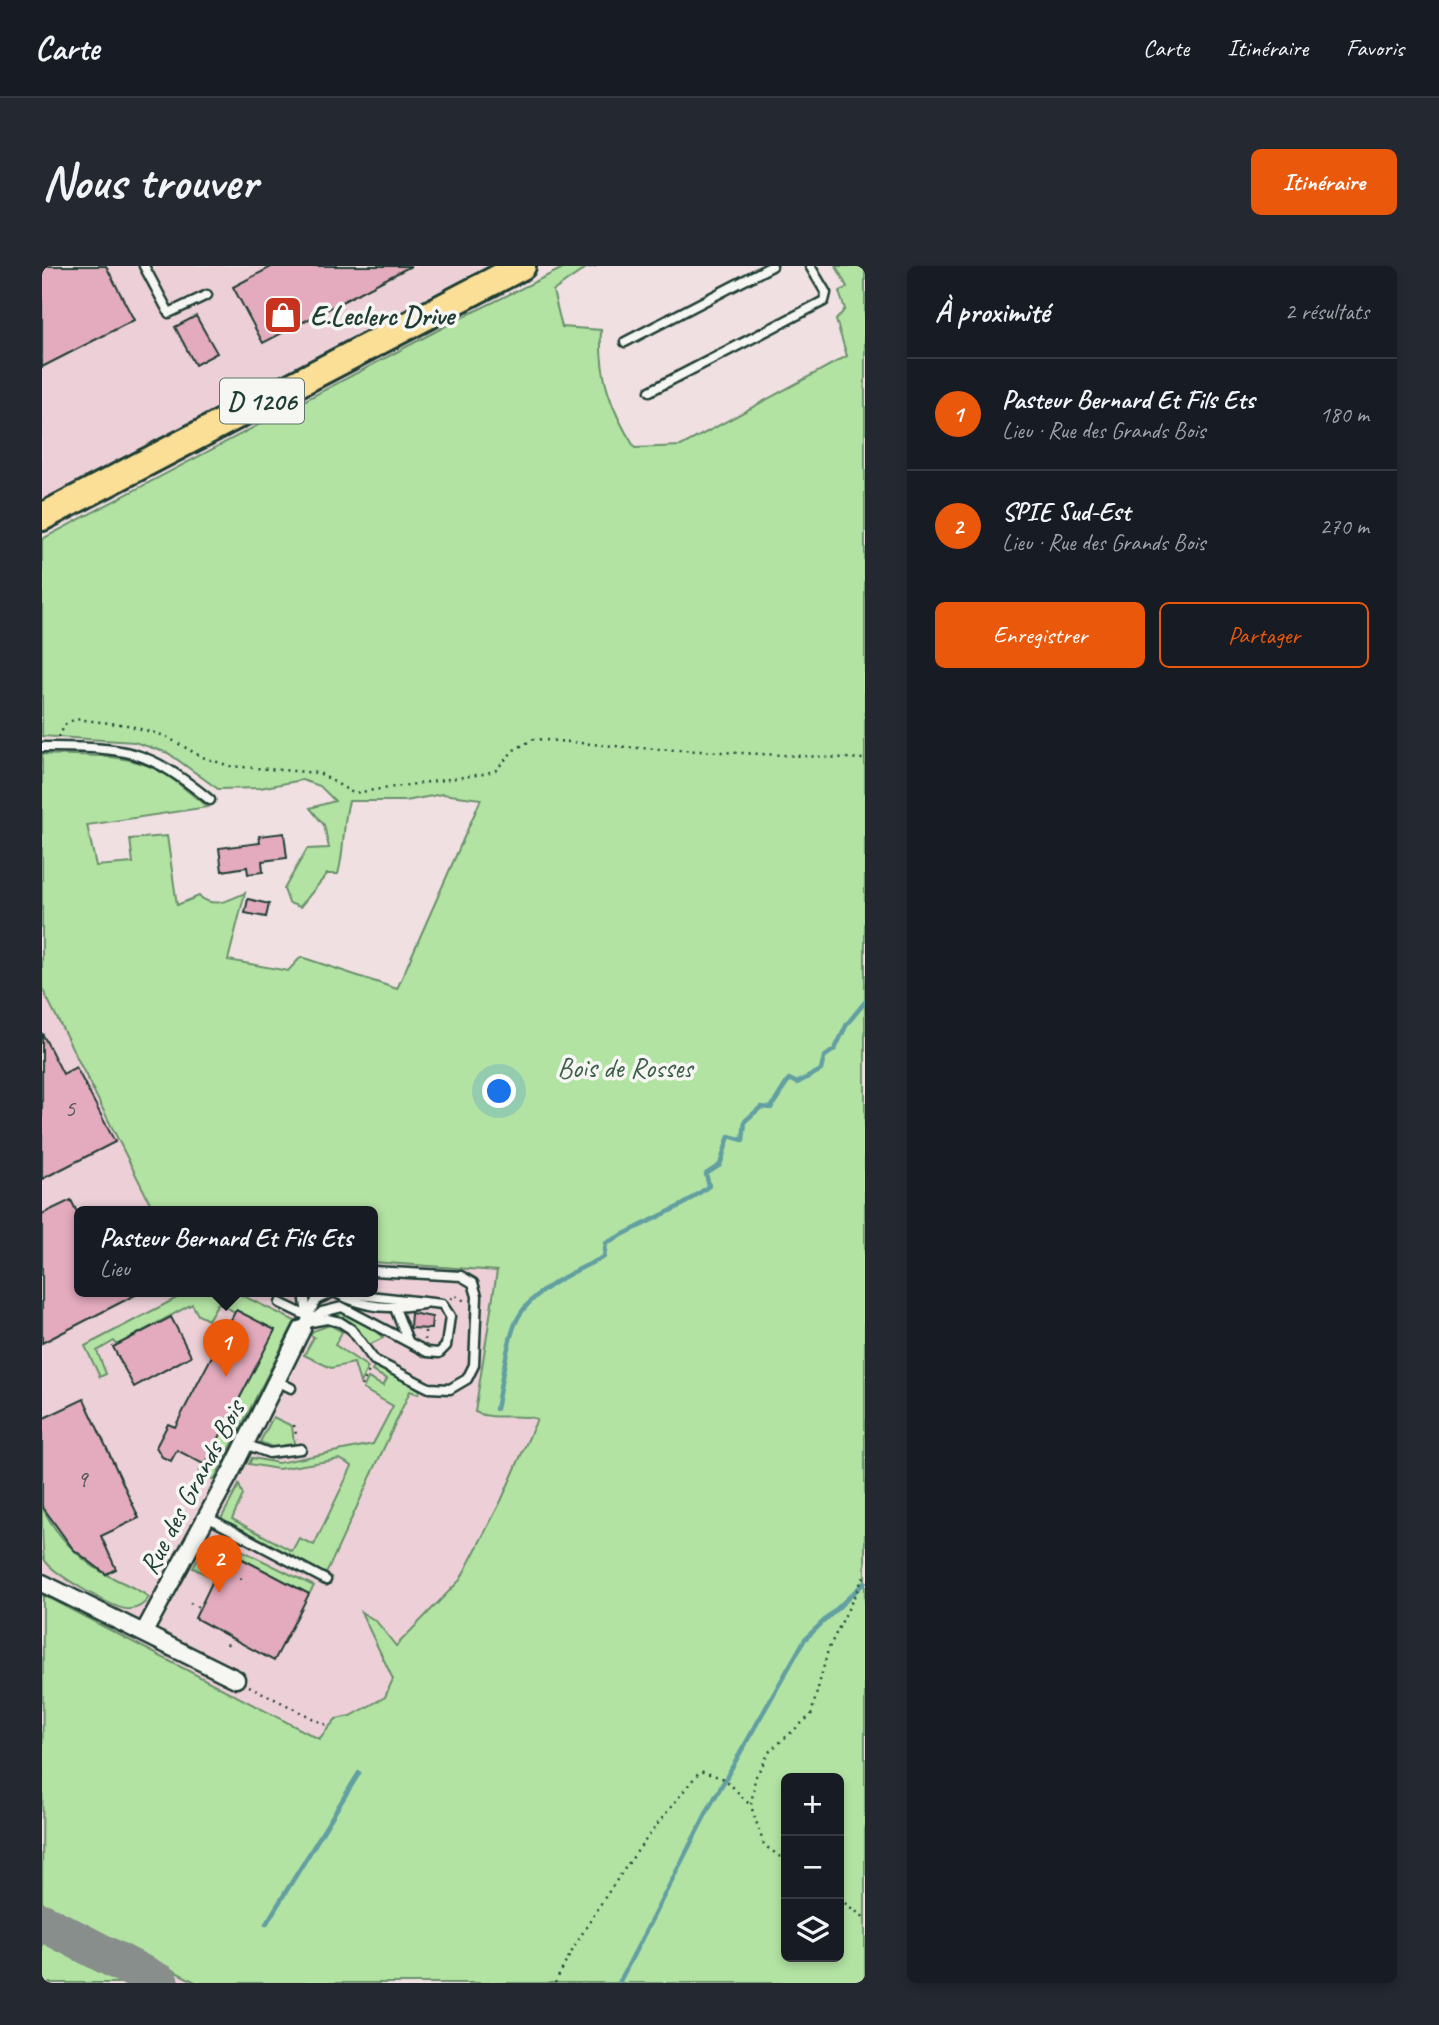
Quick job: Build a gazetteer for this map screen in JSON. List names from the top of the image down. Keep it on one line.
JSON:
{"streets":{"main road":["D 1206"],"street":["Rue des Grands Bois"]},"parks":["Bois de Rosses"],"places":{"shop":["E.Leclerc Drive"]},"house_numbers":["5","9"],"page":{"header":"Carte","nav":["Carte","Itinéraire","Favoris"],"buttons":["Itinéraire",["Enregistrer","Partager"]],"title":"Nous trouver","heading":["À proximité","2 résultats"],"list":[{"mark":"1","name":"Pasteur Bernard Et Fils Ets","note":"Lieu · Rue des Grands Bois","value":"180 m"},{"mark":"2","name":"SPIE Sud-Est","note":"Lieu · Rue des Grands Bois","value":"270 m"}],"popup":["Pasteur Bernard Et Fils Ets","Lieu"],"pins":["1","2"],"map_buttons":["+","−"]}}
